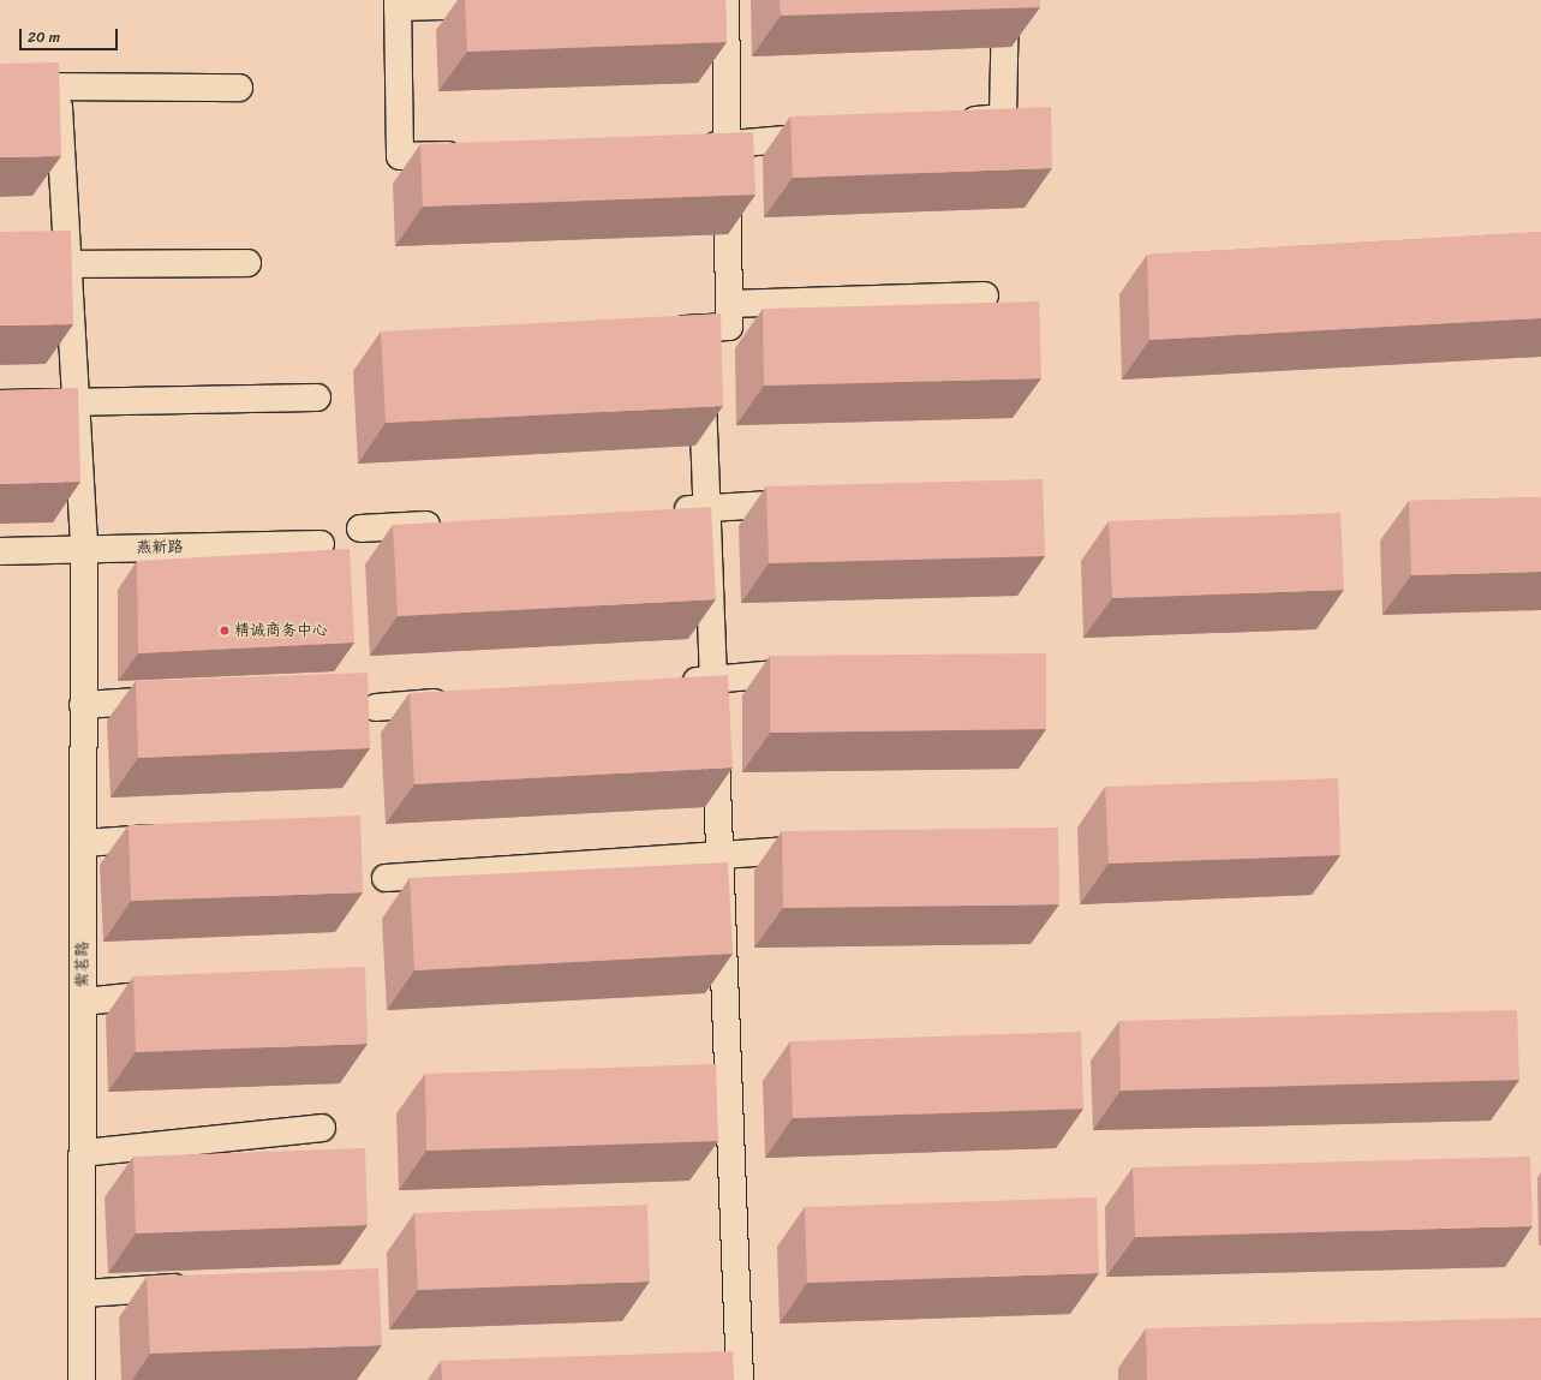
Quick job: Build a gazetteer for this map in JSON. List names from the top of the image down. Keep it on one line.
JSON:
{"streets":{"street":["燕新路","紫茗路"]},"crossings":[["燕新路","紫茗路"]],"places":["精诚商务中心"],"scale_bar":"20 m"}
